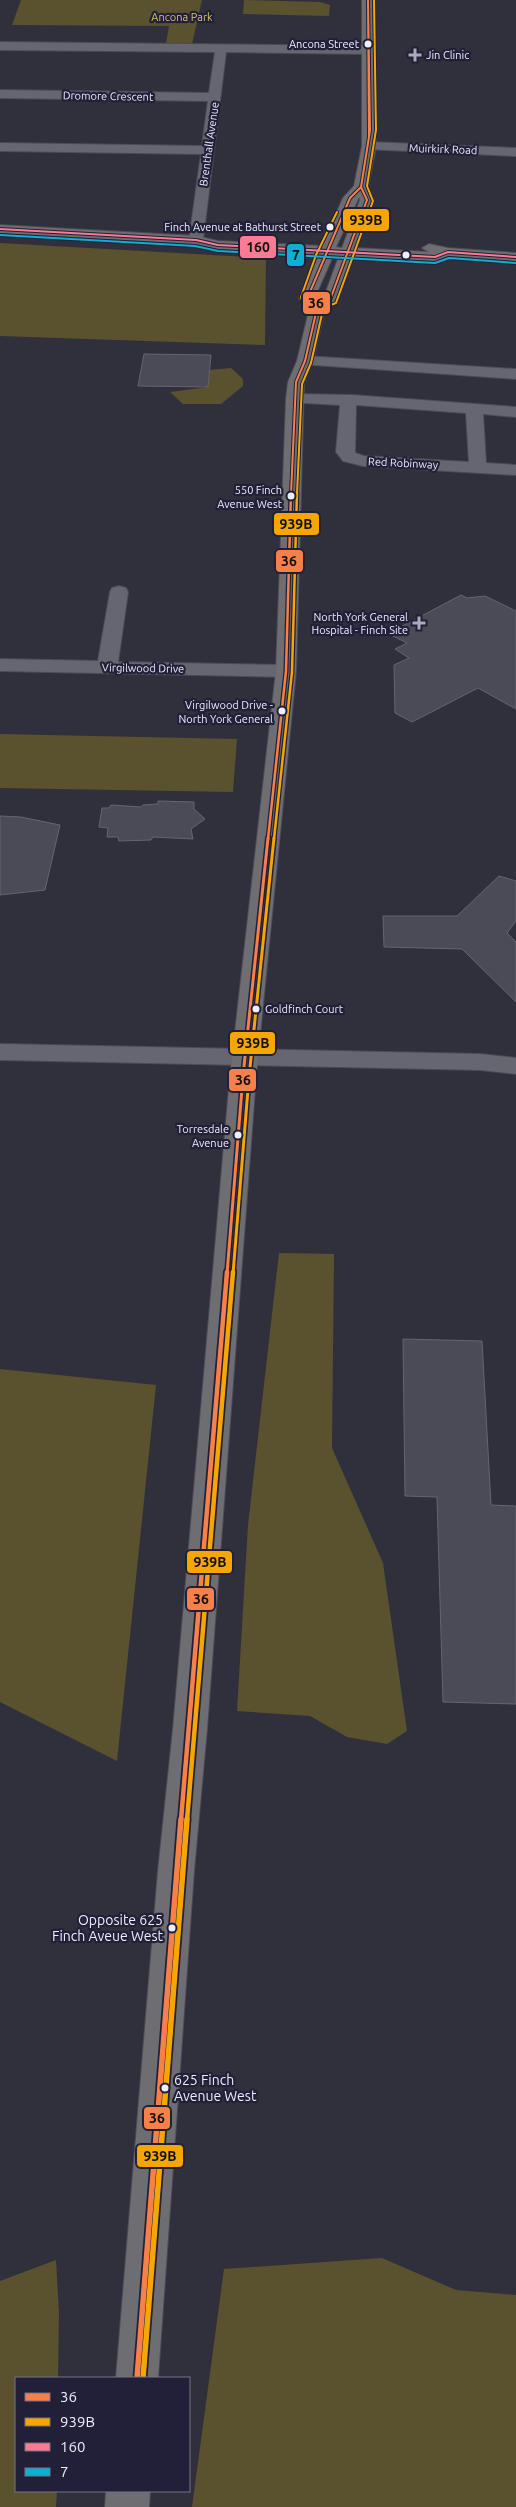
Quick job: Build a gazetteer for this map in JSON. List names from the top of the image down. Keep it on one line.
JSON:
{"streets":{"street":["Dromore Crescent","Brenthall Avenue","Muirkirk Road","Red Robinway","Virgilwood Drive"]},"crossings":[["Dromore Crescent","Brenthall Avenue"]],"parks":["Ancona Park"],"places":{"other":["Ancona Street","Finch Avenue at Bathurst Street","550 Finch Avenue West","Virgilwood Drive - North York General","Goldfinch Court","Torresdale Avenue","Opposite 625 Finch Aveue West","625 Finch Avenue West"],"health":["Jin Clinic","North York General Hospital - Finch Site"]},"lines":["transit line 36","transit line 939B","transit line 160","transit line 7"],"legend":["36","939B","160","7"]}
